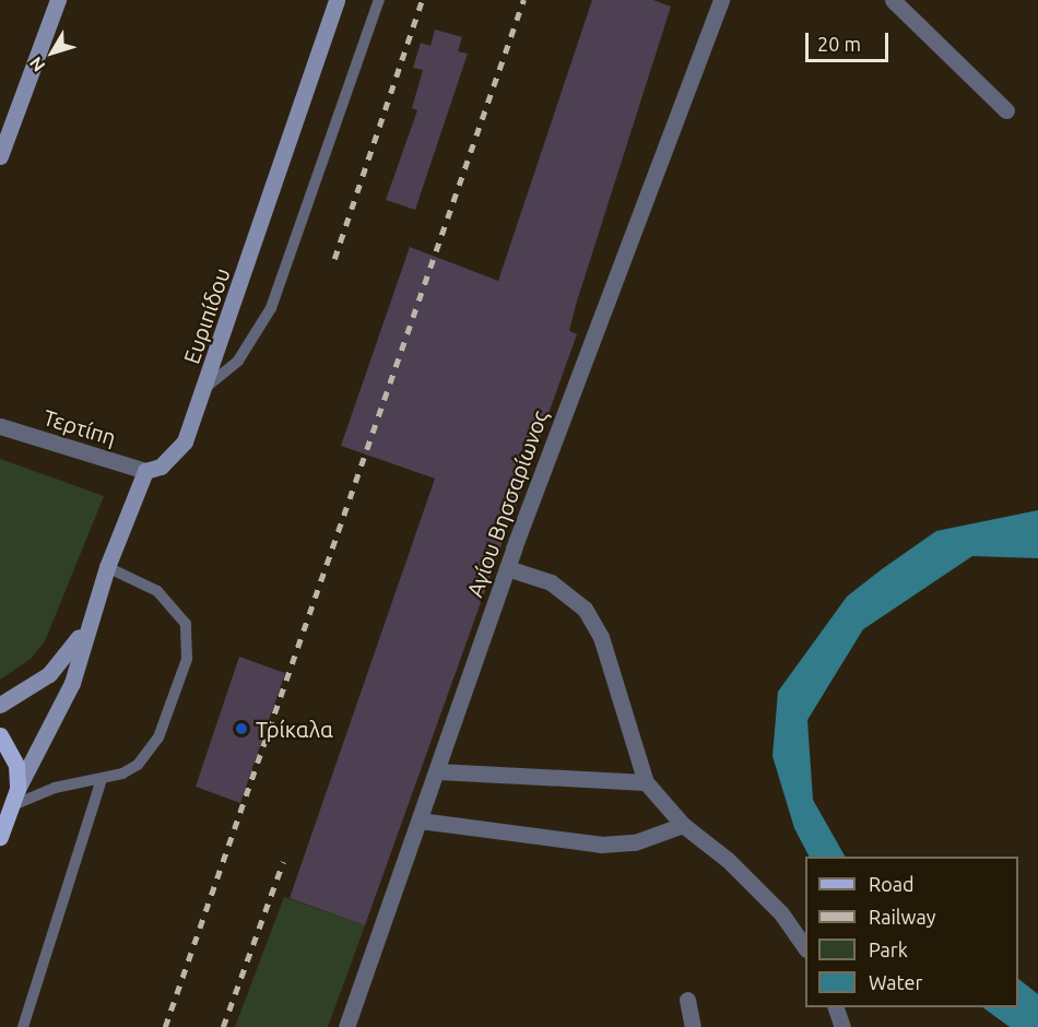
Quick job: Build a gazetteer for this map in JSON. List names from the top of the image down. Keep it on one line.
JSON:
{"streets":{"street":["Ευριπίδου","Τερτίπη","Αγίου Βησσαρίωνος"]},"crossings":[["Ευριπίδου","Τερτίπη"]],"places":["Τρίκαλα"],"legend":["Road","Railway","Park","Water"],"scale_bar":"20 m","north":"bottom left"}
